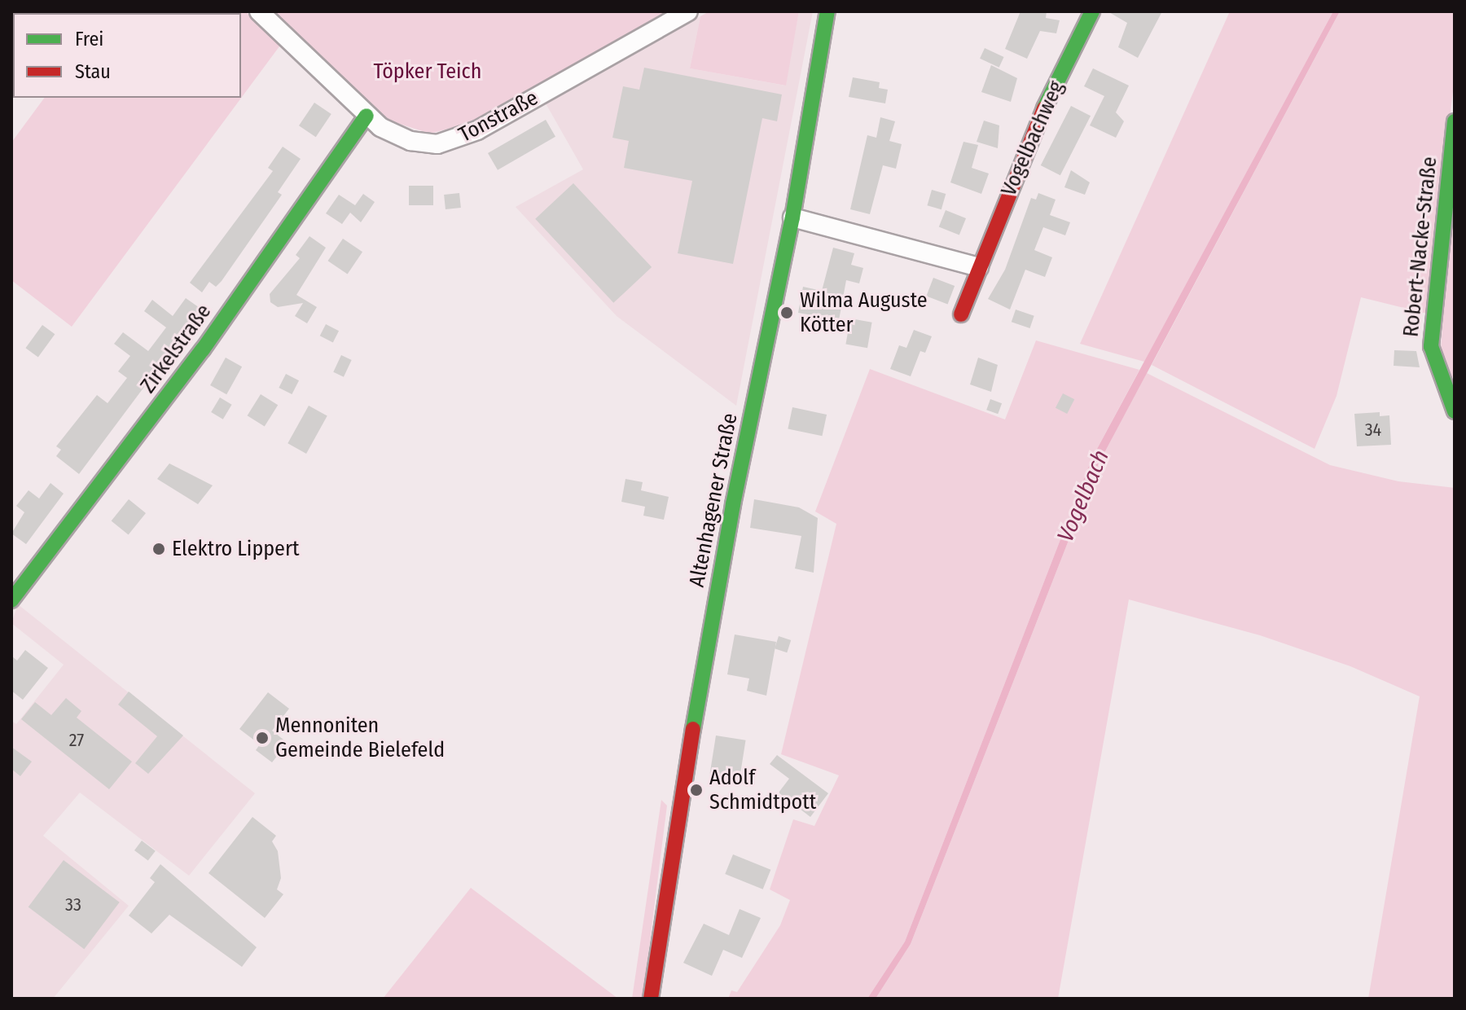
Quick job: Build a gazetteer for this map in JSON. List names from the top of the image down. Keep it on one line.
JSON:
{"streets":{"street":["Tonstraße","Vogelbachweg","Robert-Nacke-Straße","Zirkelstraße","Altenhagener Straße"]},"crossings":[["Tonstraße","Zirkelstraße"]],"water":["Vogelbach"],"parks":["Töpker Teich"],"places":["Wilma Auguste Kötter","Elektro Lippert","Mennoniten Gemeinde Bielefeld","Adolf Schmidtpott"],"house_numbers":["34","27","33"],"legend":["Frei","Stau"]}
